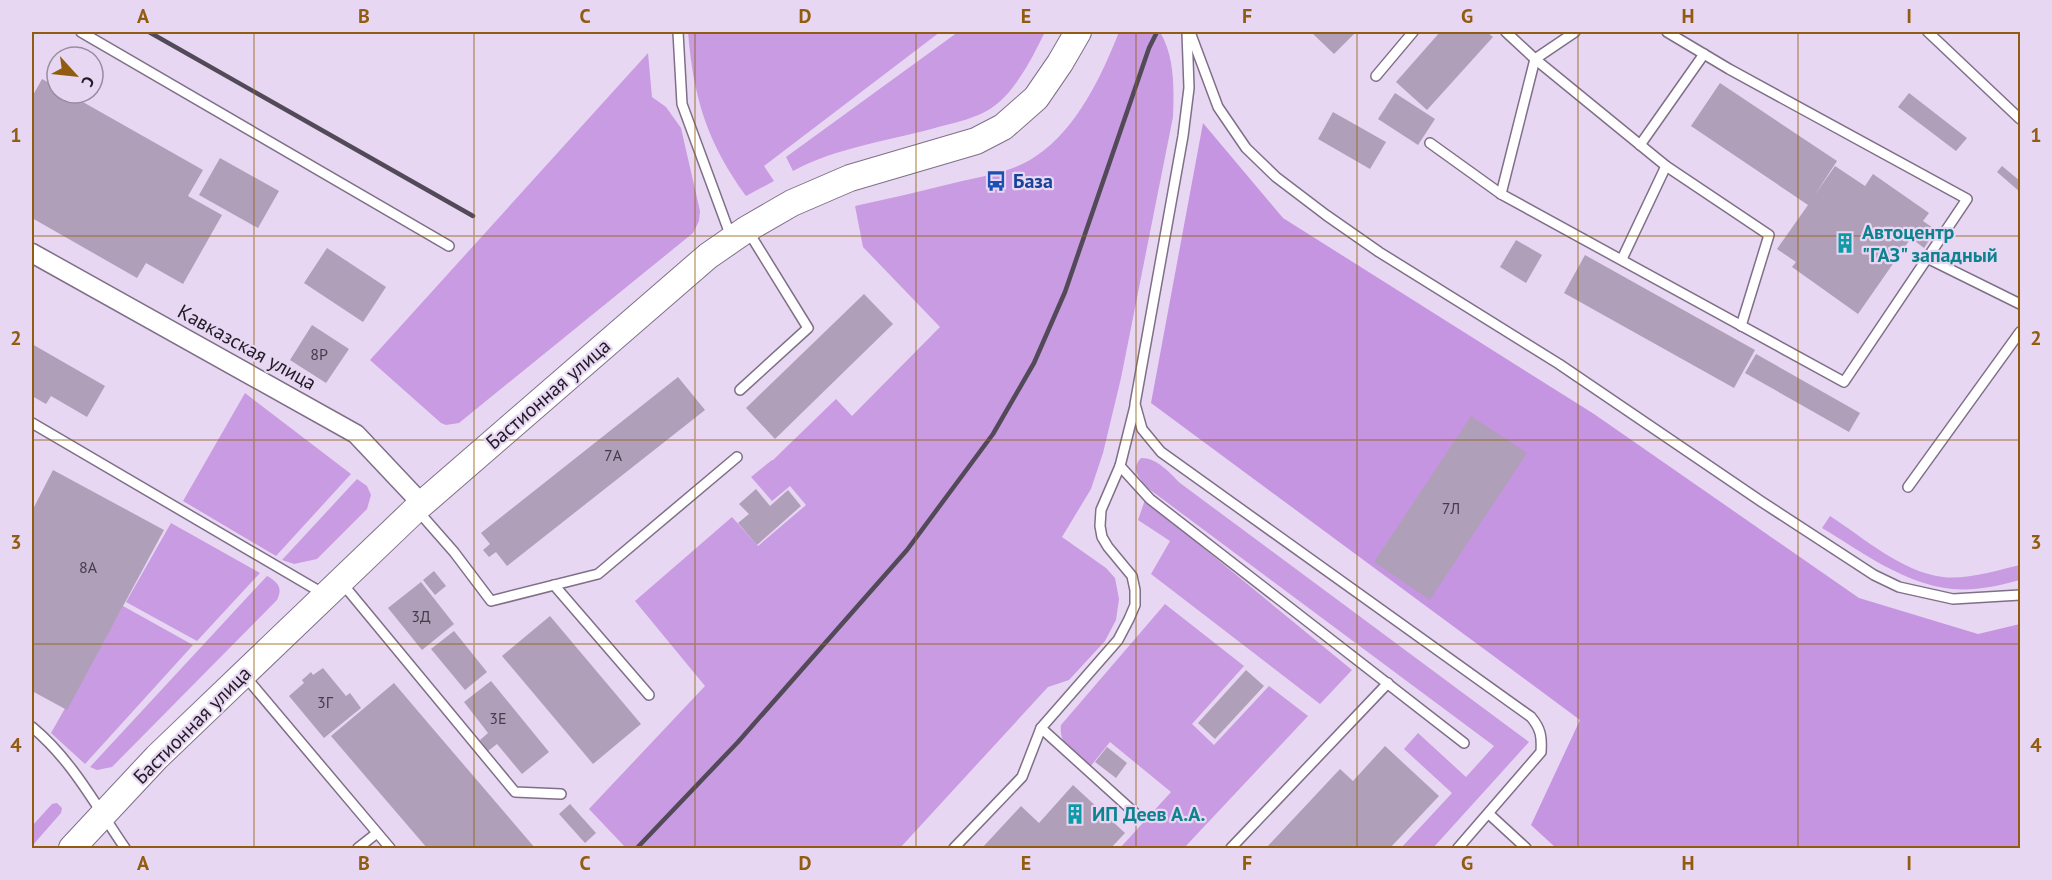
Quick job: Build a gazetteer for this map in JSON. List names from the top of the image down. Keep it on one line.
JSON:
{"streets":{"main road":["Бастионная улица"],"street":["Кавказская улица"]},"crossings":[["Кавказская улица","Бастионная улица"]],"places":{"bus stop":["База"],"building":["Автоцентр \"ГАЗ\" западный","ИП Деев А.А."]},"house_numbers":["8Р","7А","7Л","8А","3Д","3Г","3Е"],"north":"bottom right","grid":{"columns":["A","B","C","D","E","F","G","H","I"],"rows":["1","2","3","4"]}}
